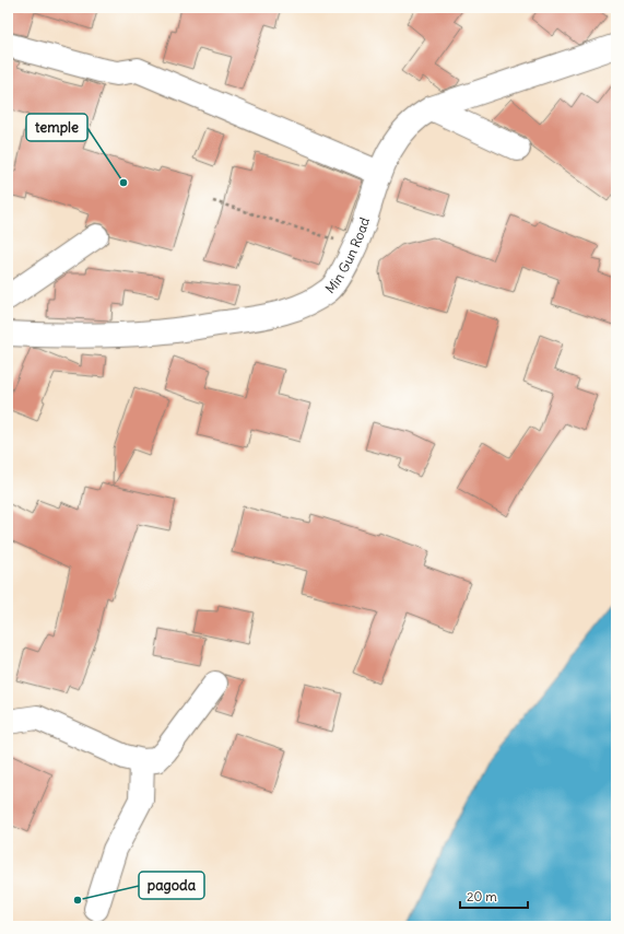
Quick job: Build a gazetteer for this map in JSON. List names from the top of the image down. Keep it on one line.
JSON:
{"streets":{"street":["Min Gun Road"]},"places":["temple","pagoda"],"scale_bar":"20 m"}
